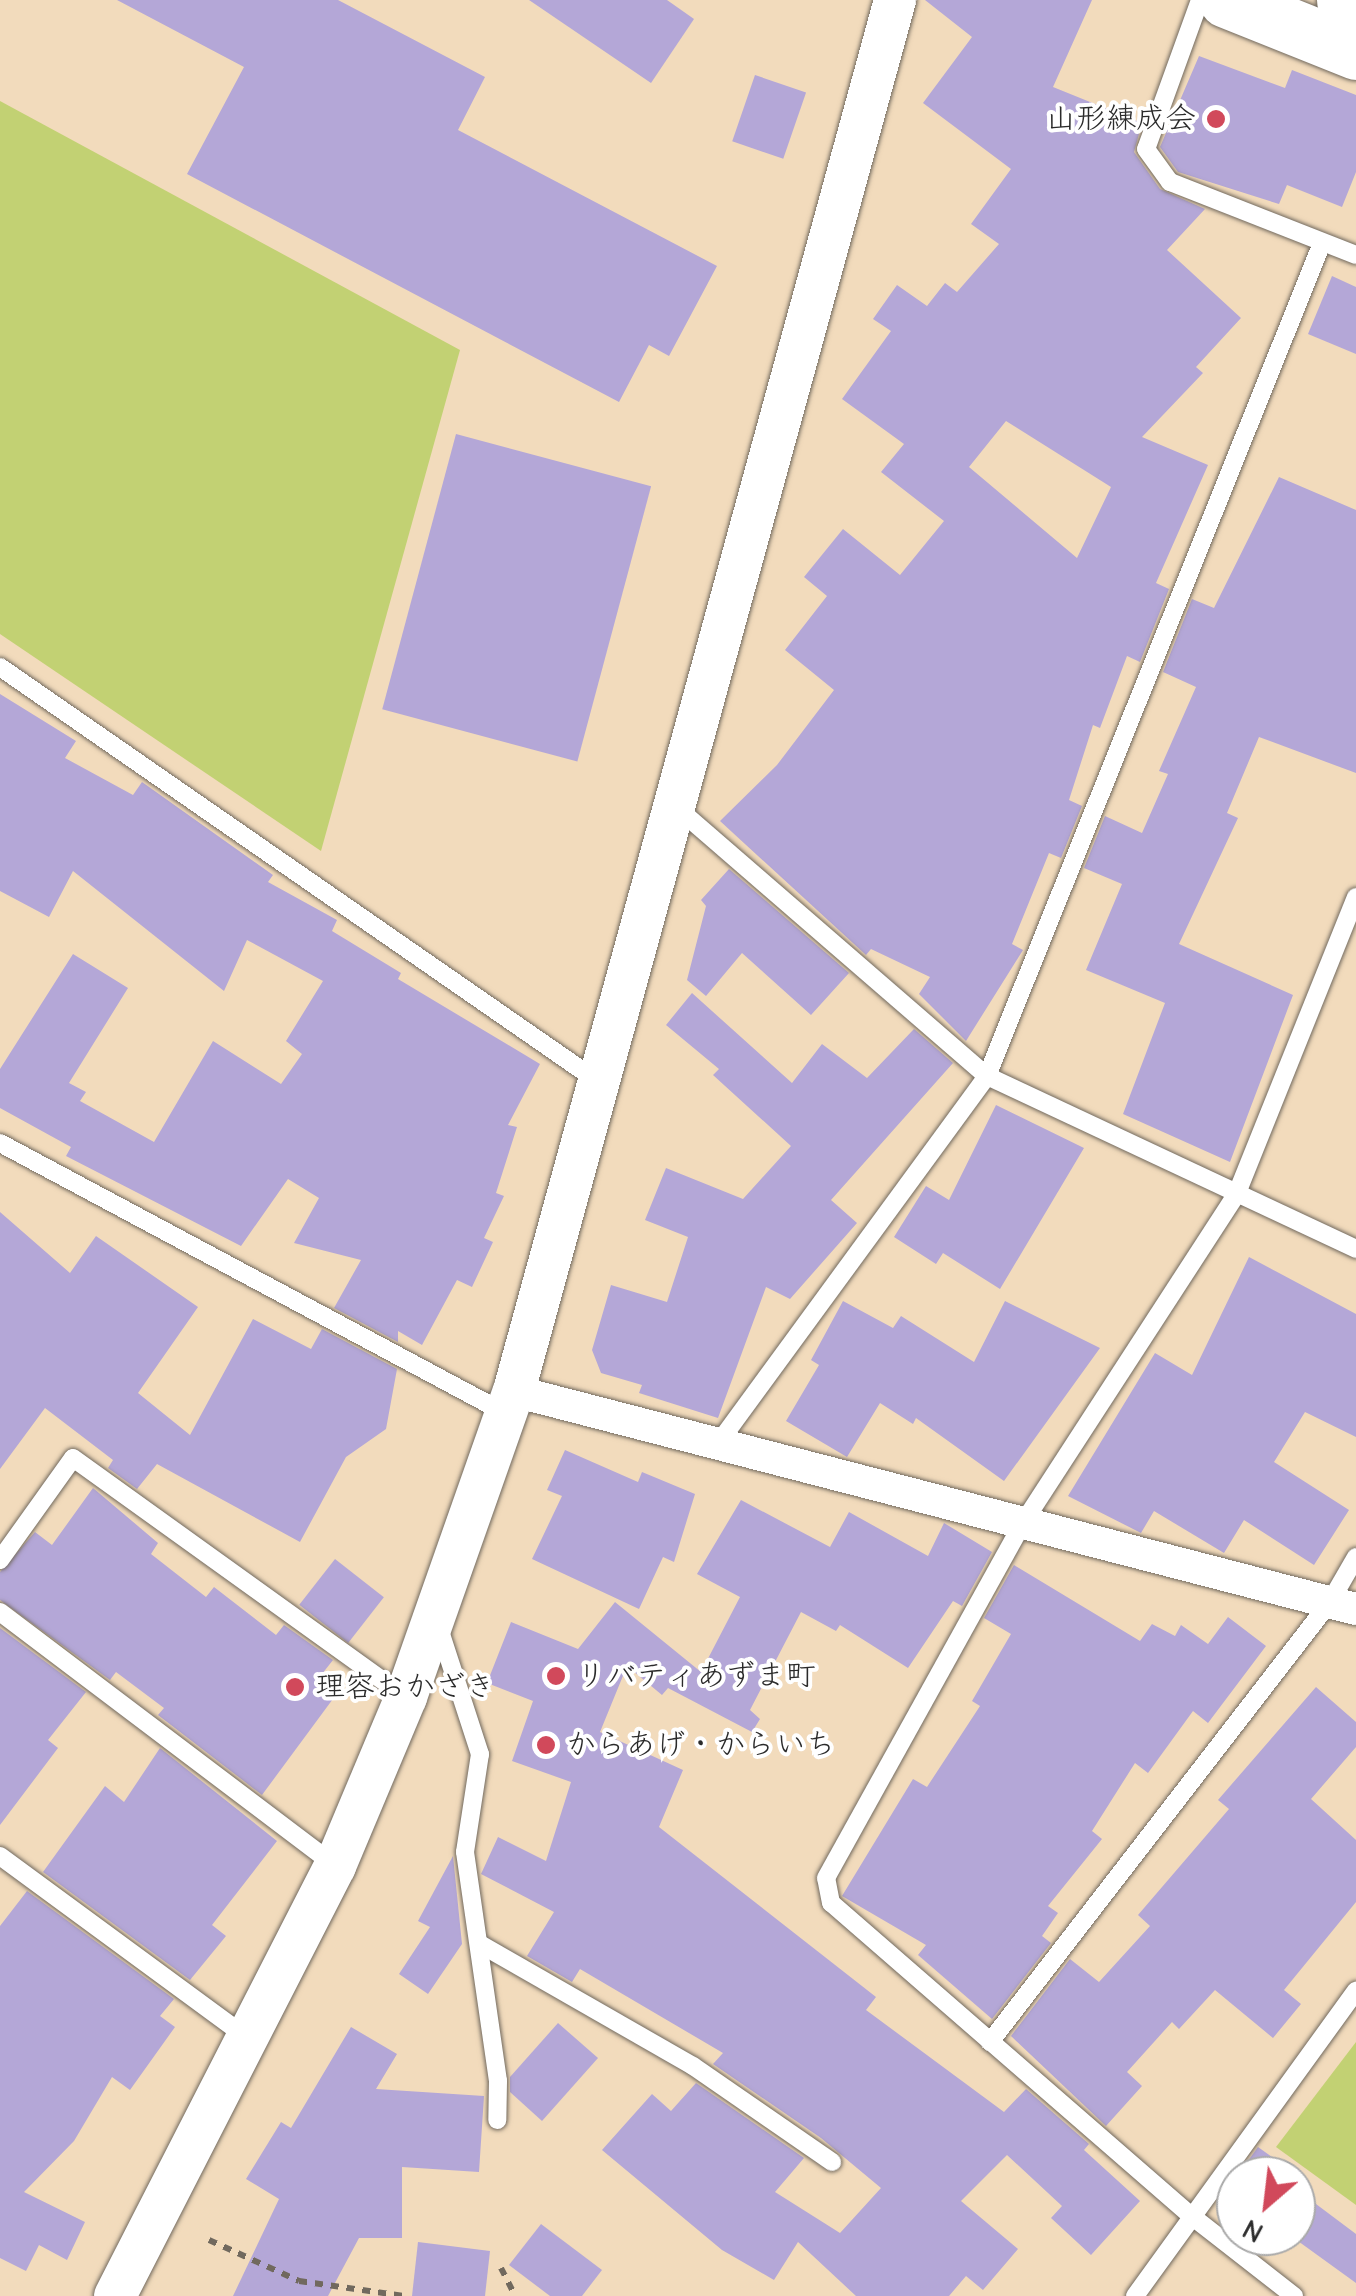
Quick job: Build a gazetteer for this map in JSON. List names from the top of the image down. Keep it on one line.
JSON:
{"places":["山形練成会","リバティあずま町","理容おかざき","からあげ・からいち"],"north":"bottom left"}
